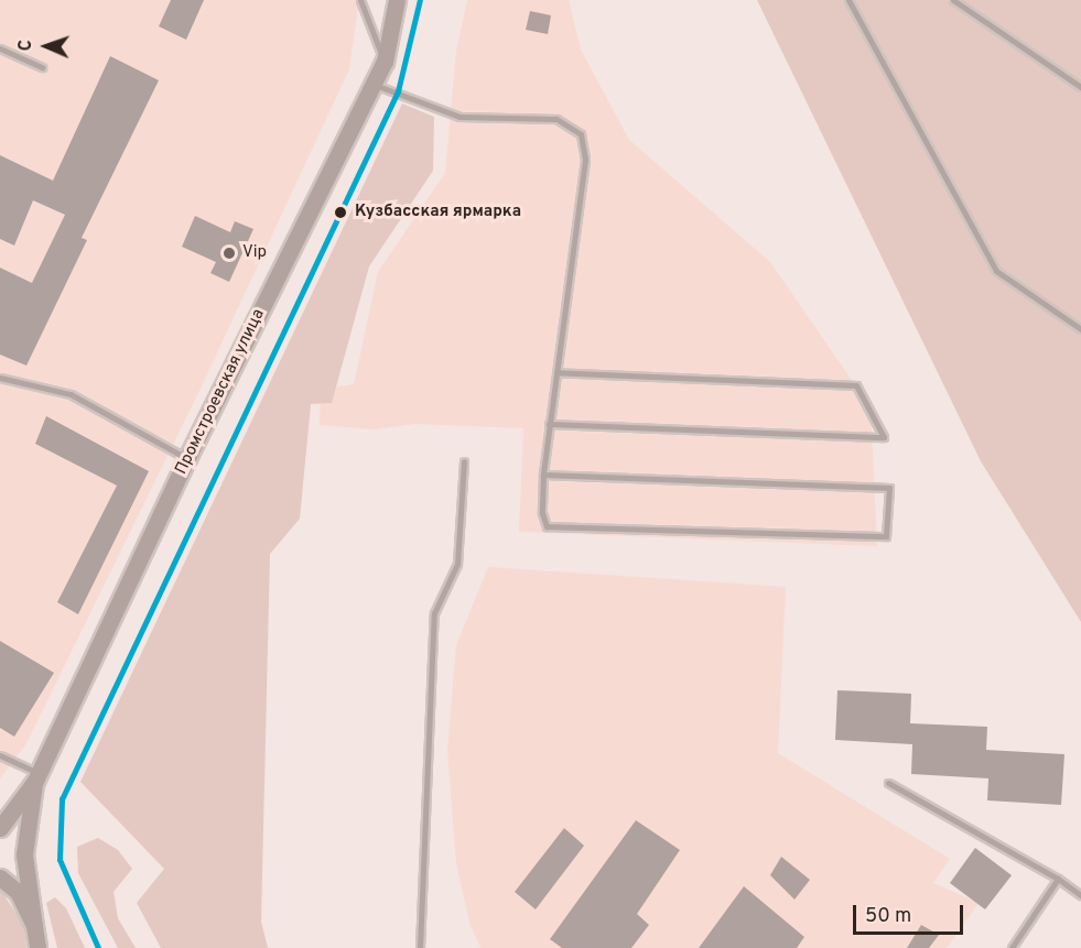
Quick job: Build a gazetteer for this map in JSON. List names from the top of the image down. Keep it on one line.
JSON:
{"streets":{"street":["Промстроевская улица"]},"places":["Кузбасская ярмарка","Vip"],"scale_bar":"50 m","north":"left"}
